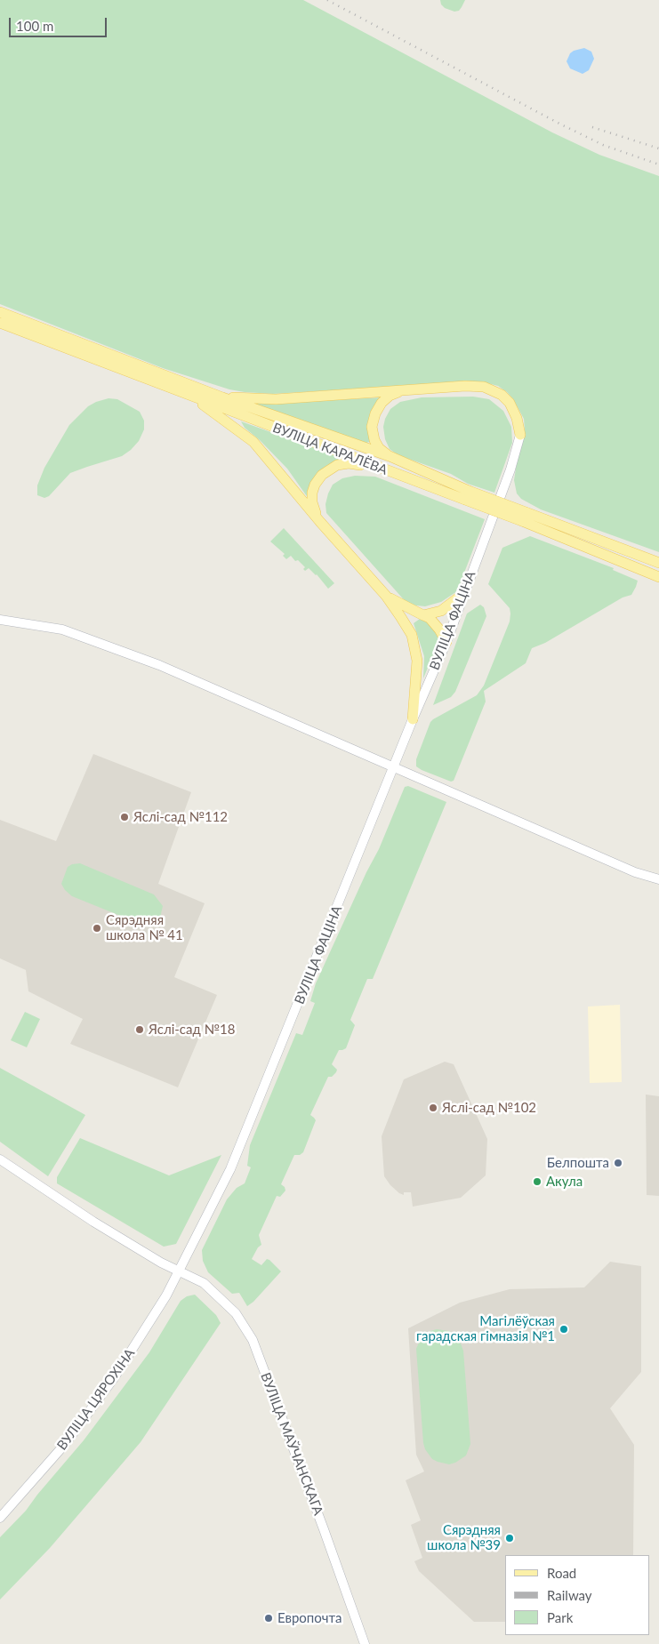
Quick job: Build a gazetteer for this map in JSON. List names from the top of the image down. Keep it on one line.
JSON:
{"streets":{"main road":["ВУЛІЦА КАРАЛЁВА","ВУЛІЦА ФАЦІНА","ВУЛІЦА ЦЯРОХІНА","ВУЛІЦА МАЎЧАНСКАГА"]},"crossings":[["ВУЛІЦА ФАЦІНА","ВУЛІЦА ЦЯРОХІНА"],["ВУЛІЦА ФАЦІНА","ВУЛІЦА МАЎЧАНСКАГА"],["ВУЛІЦА ЦЯРОХІНА","ВУЛІЦА МАЎЧАНСКАГА"]],"places":["Яслі-сад №112","Сярэдняя школа № 41","Яслі-сад №18","Яслі-сад №102","Белпошта","Акула","Магілёўская гарадская гімназія №1","Сярэдняя школа №39","Европочта"],"legend":["Road","Railway","Park"],"scale_bar":"100 m"}
